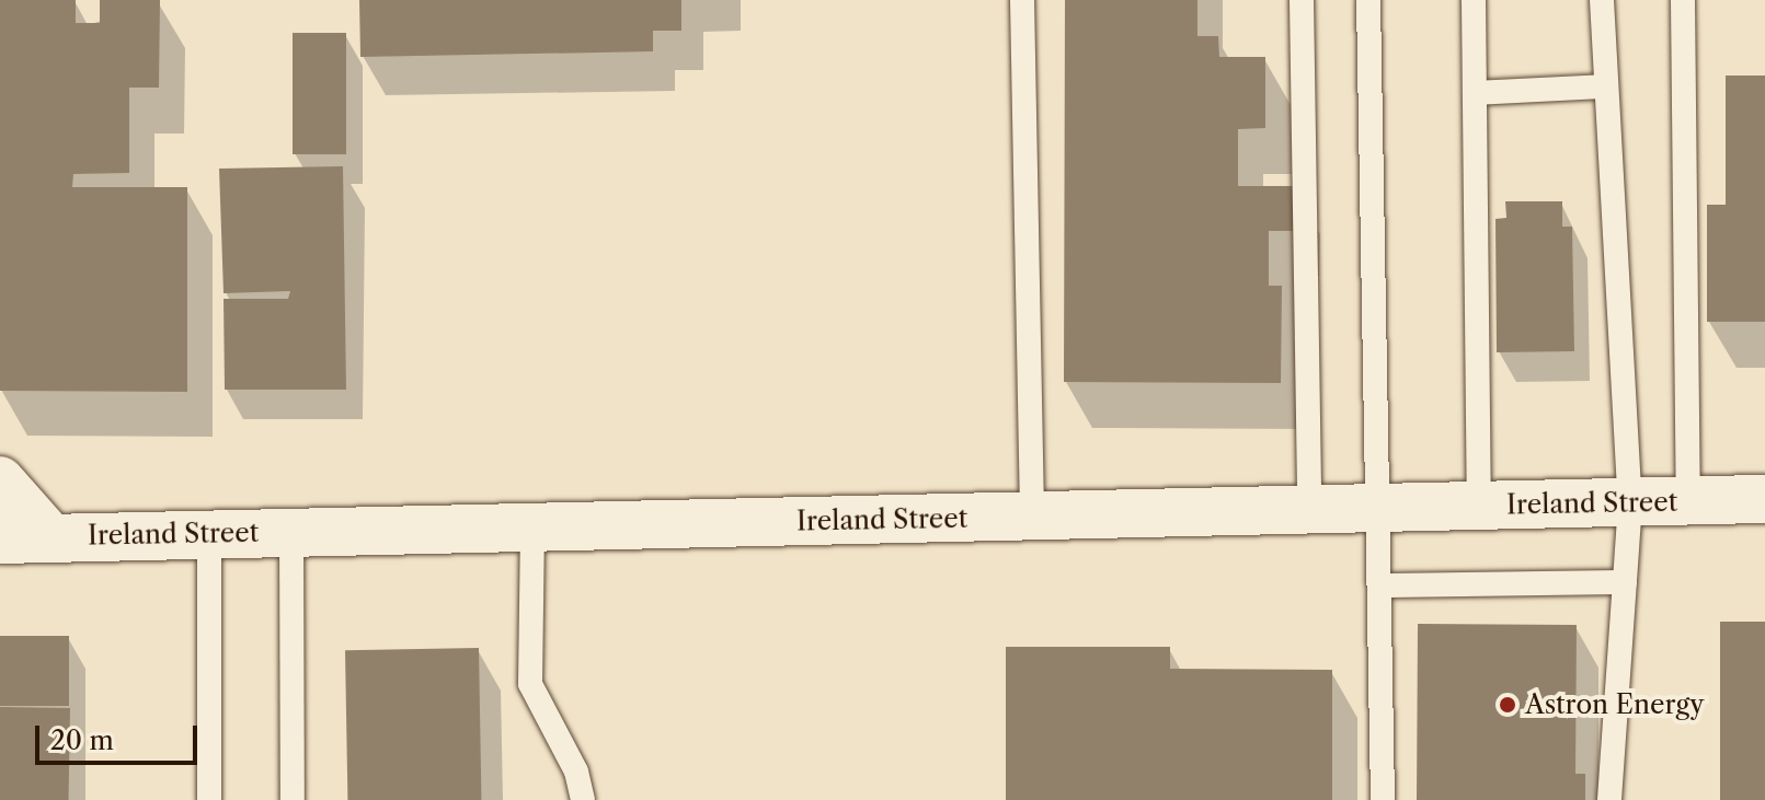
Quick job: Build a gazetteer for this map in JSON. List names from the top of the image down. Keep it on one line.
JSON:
{"streets":{"street":["Ireland Street"]},"places":["Astron Energy"],"scale_bar":"20 m"}
